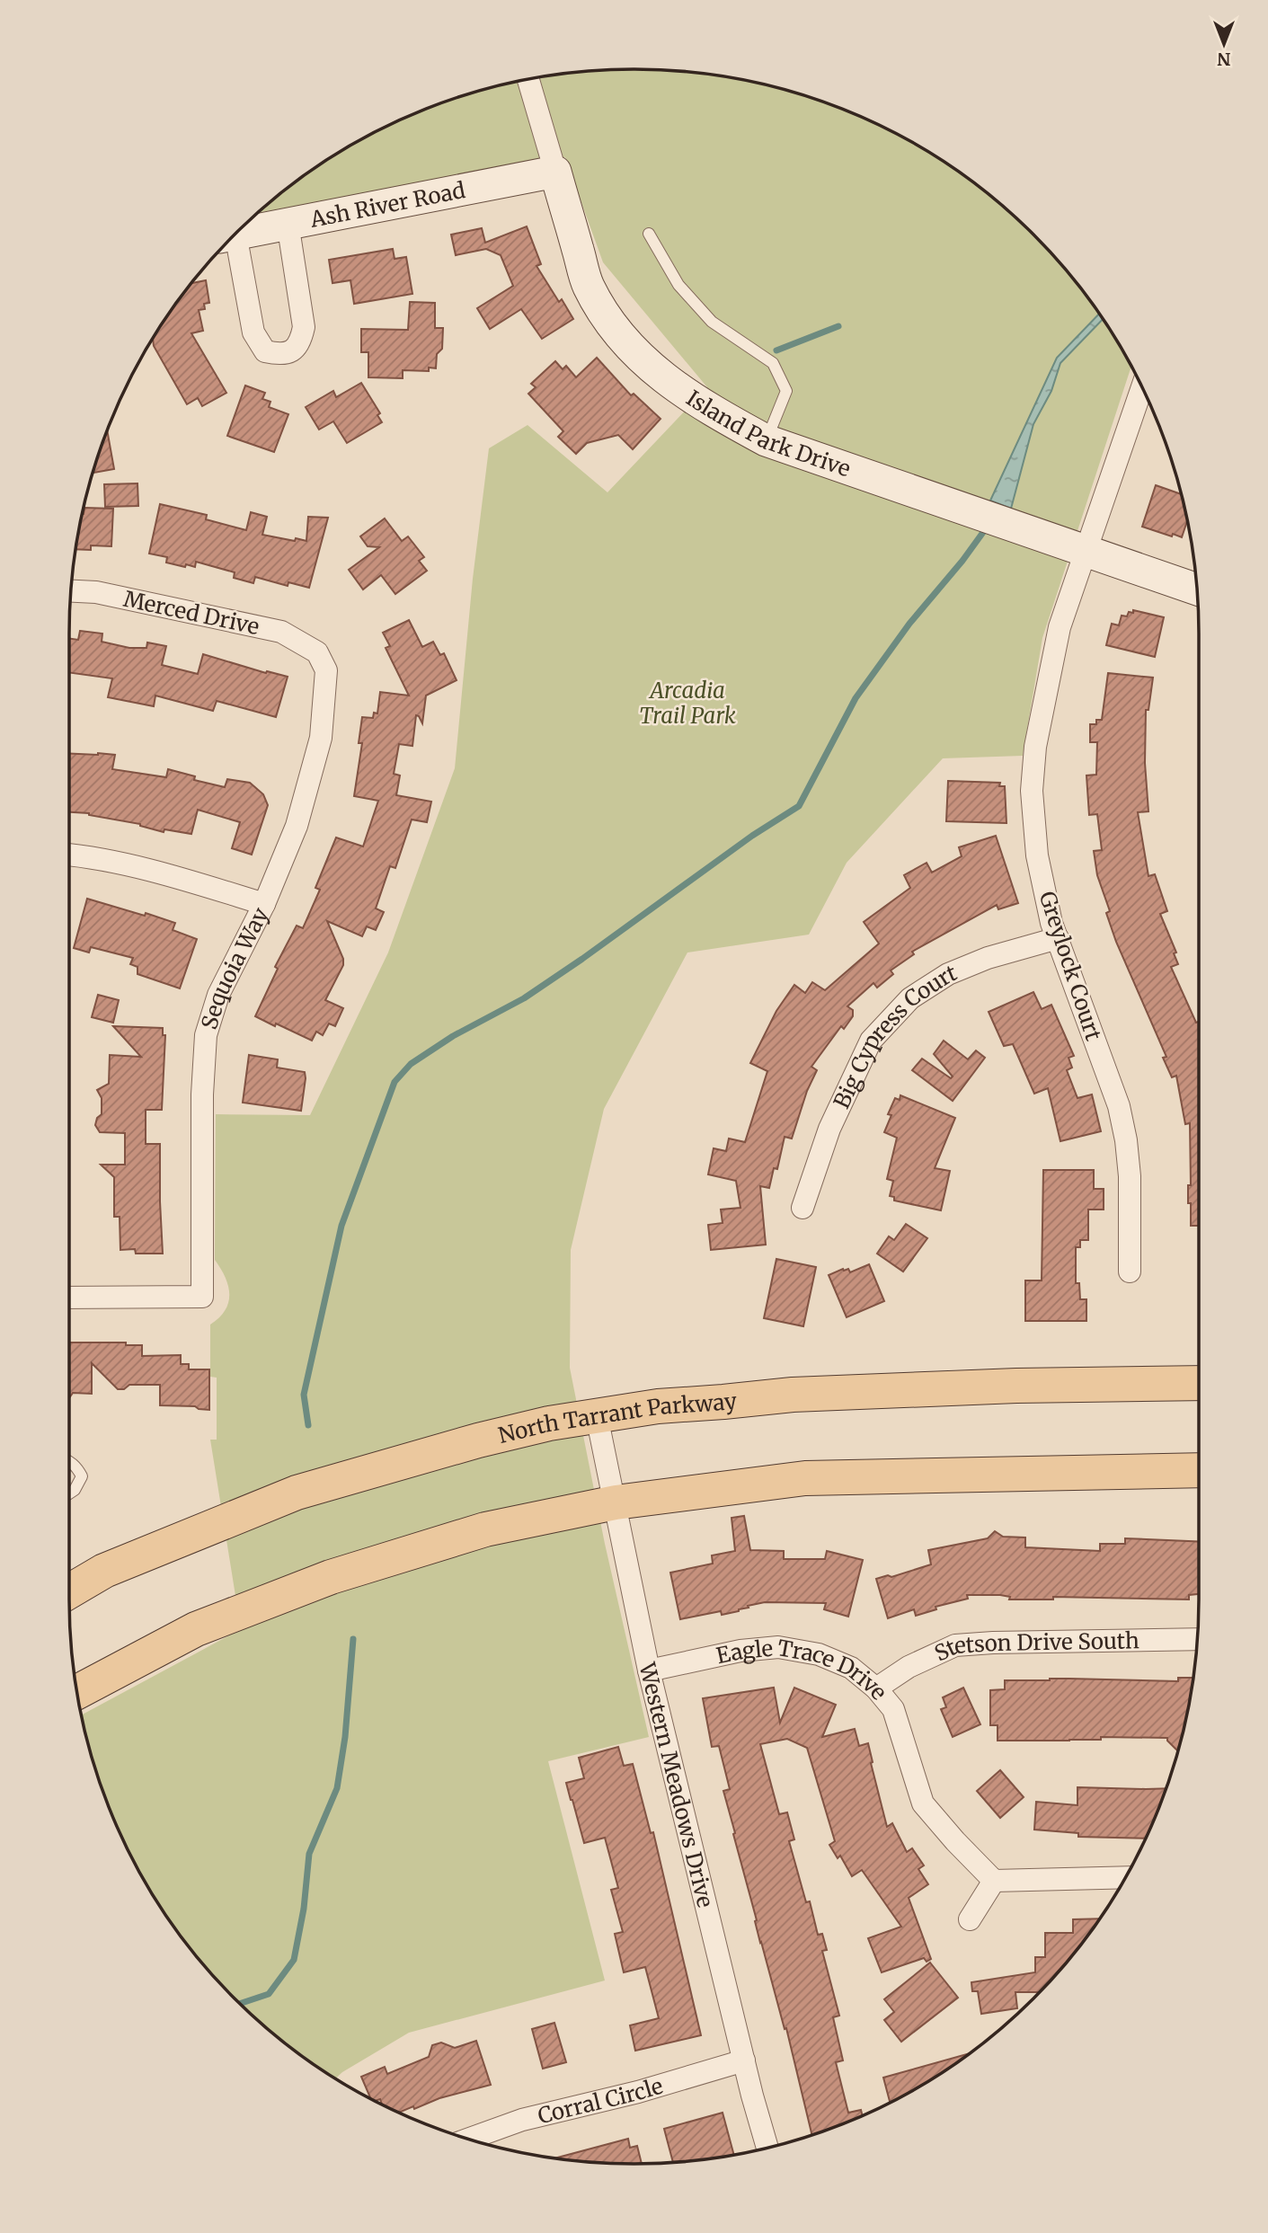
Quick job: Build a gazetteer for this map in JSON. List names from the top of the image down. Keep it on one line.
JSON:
{"streets":{"main road":["North Tarrant Parkway"],"street":["Ash River Road","Island Park Drive","Merced Drive","Greylock Court","Sequoia Way","Big Cypress Court","Stetson Drive South","Eagle Trace Drive","Western Meadows Drive","Corral Circle"]},"crossings":[["Ash River Road","Island Park Drive"],["Island Park Drive","Greylock Court"],["Merced Drive","Sequoia Way"],["Greylock Court","Big Cypress Court"],["North Tarrant Parkway","Western Meadows Drive"],["Stetson Drive South","Eagle Trace Drive"],["Eagle Trace Drive","Western Meadows Drive"],["Western Meadows Drive","Corral Circle"]],"parks":["Arcadia Trail Park"],"north":"bottom"}
